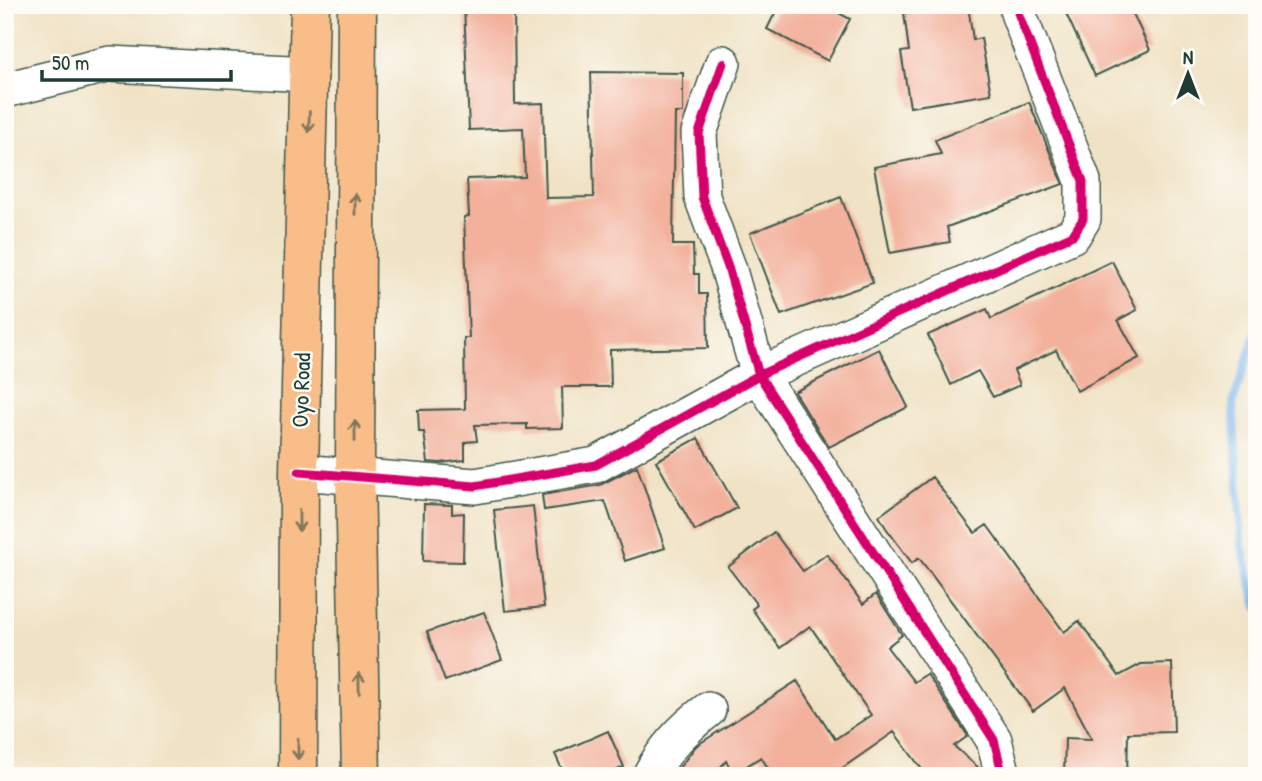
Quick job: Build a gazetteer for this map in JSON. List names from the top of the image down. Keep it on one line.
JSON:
{"streets":{"highway":["Oyo Road"]},"scale_bar":"50 m","north":"top"}
